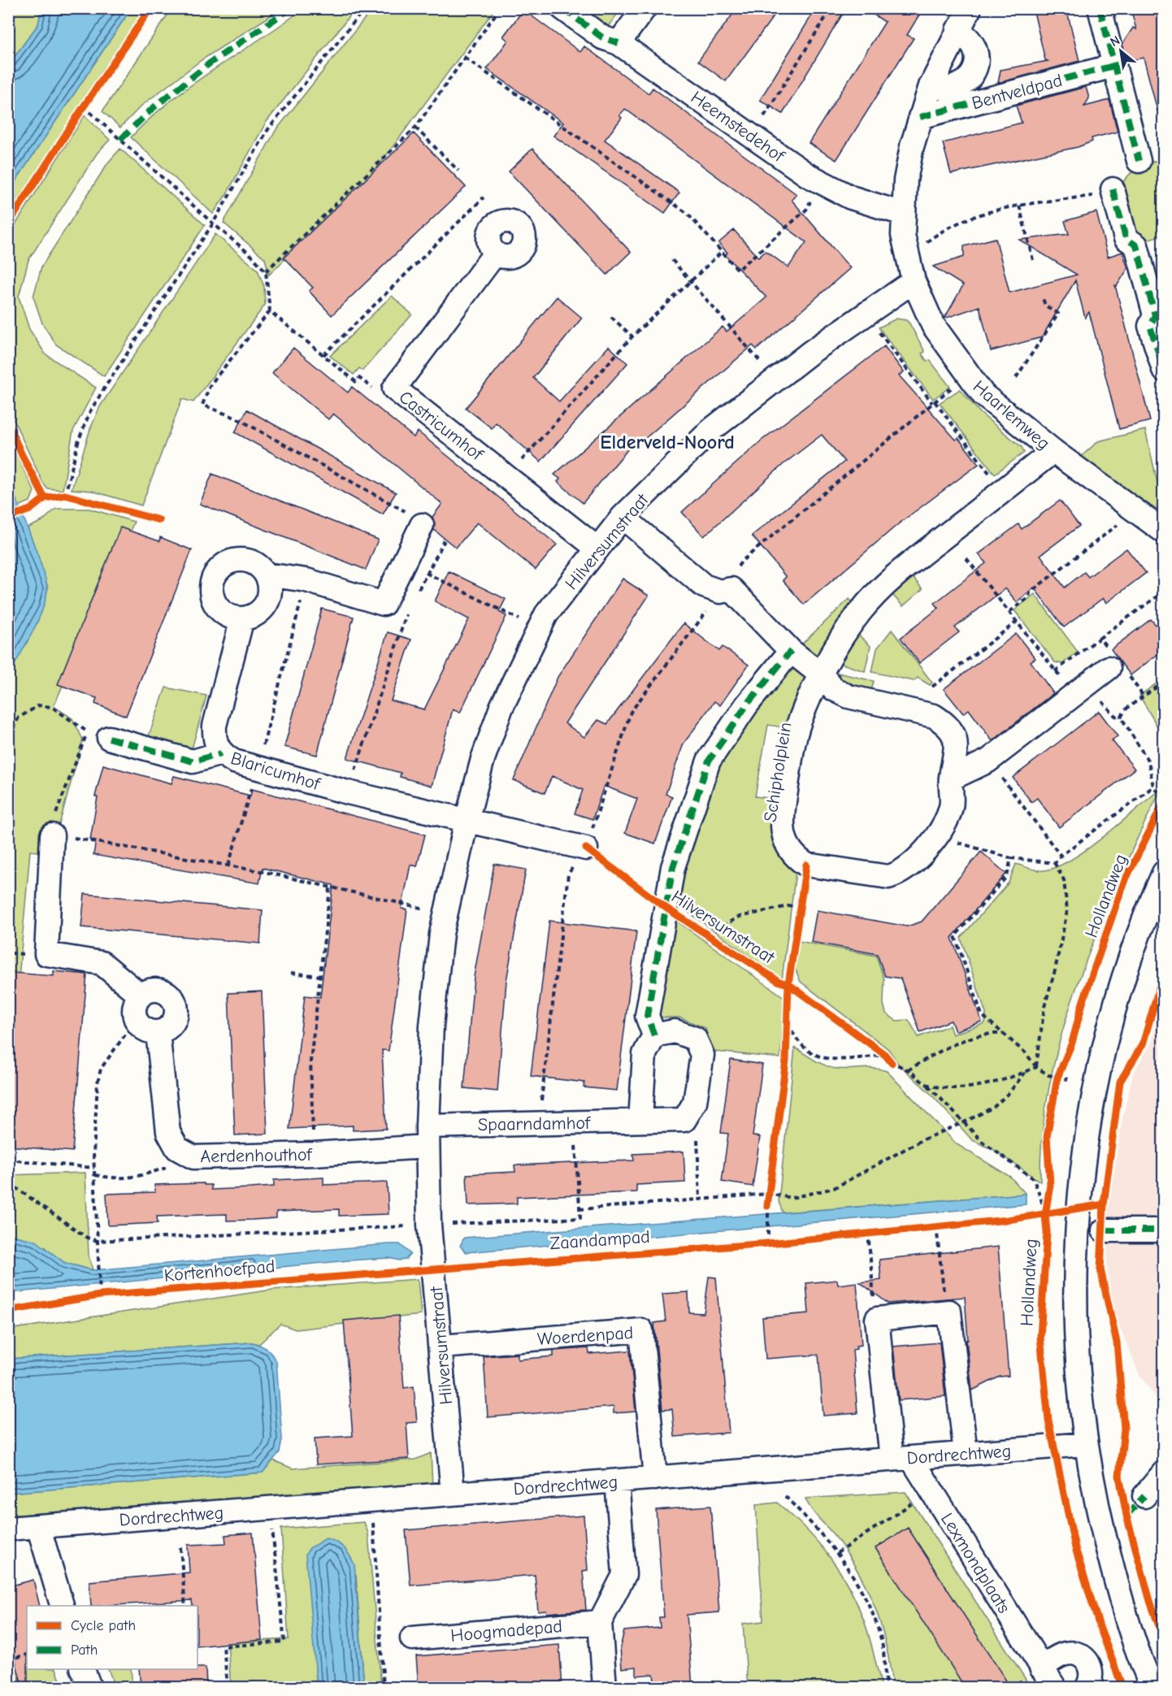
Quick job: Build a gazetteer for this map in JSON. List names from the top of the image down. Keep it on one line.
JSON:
{"streets":{"street":["Bentveldpad","Heemstedehof","Haarlemweg","Castricumhof","Hilversumstraat","Blaricumhof","Schipholplein","Spaarndamhof","Aerdenhouthof","Woerdenpad","Dordrechtweg","Lexmondplaats","Hoogmadepad"],"cycle path":["Hollandweg","Zaandampad"]},"crossings":[["Bentveldpad","Haarlemweg"],["Heemstedehof","Haarlemweg"],["Haarlemweg","Hilversumstraat"],["Haarlemweg","Schipholplein"],["Castricumhof","Hilversumstraat"],["Hilversumstraat","Blaricumhof"],["Hilversumstraat","Spaarndamhof"],["Hilversumstraat","Aerdenhouthof"],["Hilversumstraat","Woerdenpad"],["Hilversumstraat","Dordrechtweg"],["Spaarndamhof","Aerdenhouthof"],["Woerdenpad","Dordrechtweg"],["Dordrechtweg","Lexmondplaats"]],"districts":["Elderveld-Noord"],"legend":["Cycle path","Path"],"north":"top left"}
